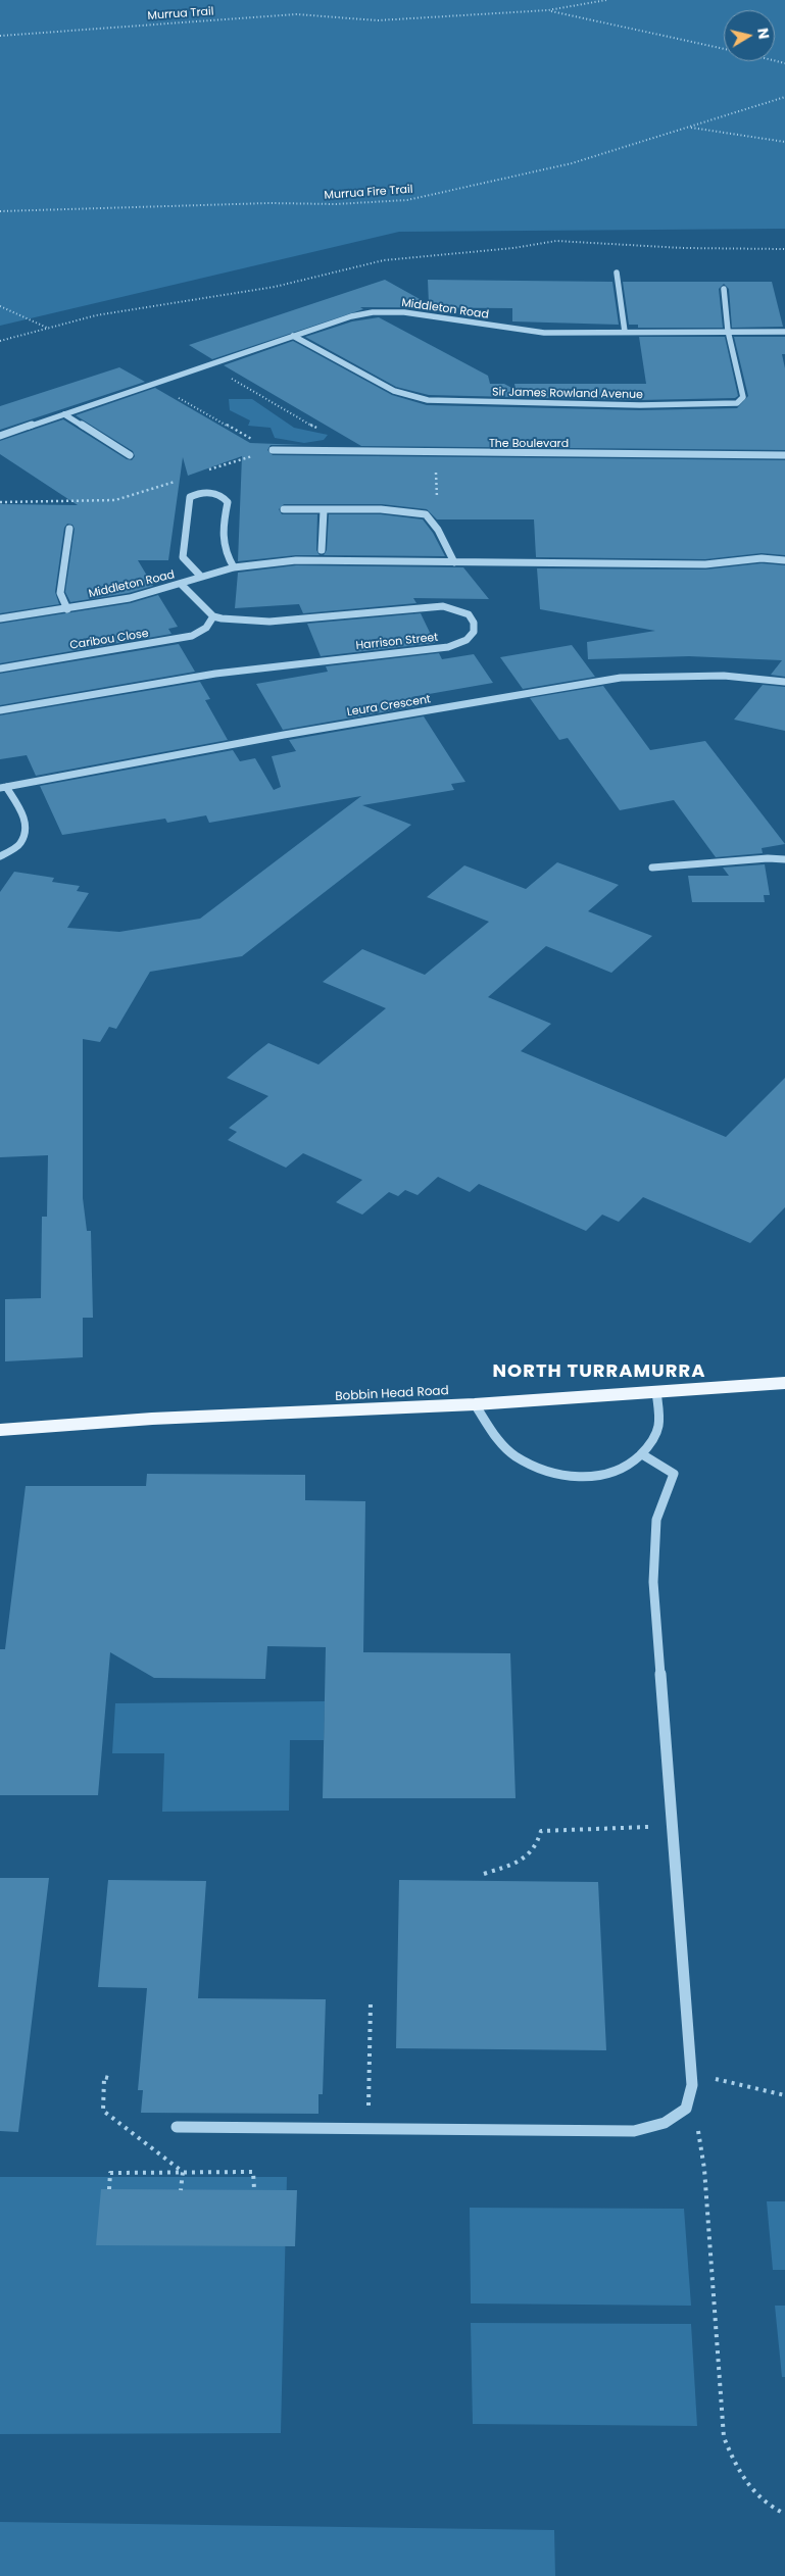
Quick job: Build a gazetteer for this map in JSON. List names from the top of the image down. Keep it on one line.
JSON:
{"streets":{"main road":["Bobbin Head Road"],"street":["Middleton Road","Sir James Rowland Avenue","The Boulevard","Caribou Close","Harrison Street","Leura Crescent"],"path":["Murrua Trail","Murrua Fire Trail"]},"crossings":[["Middleton Road","Sir James Rowland Avenue"],["Caribou Close","Harrison Street"]],"districts":["NORTH TURRAMURRA"],"north":"right"}
